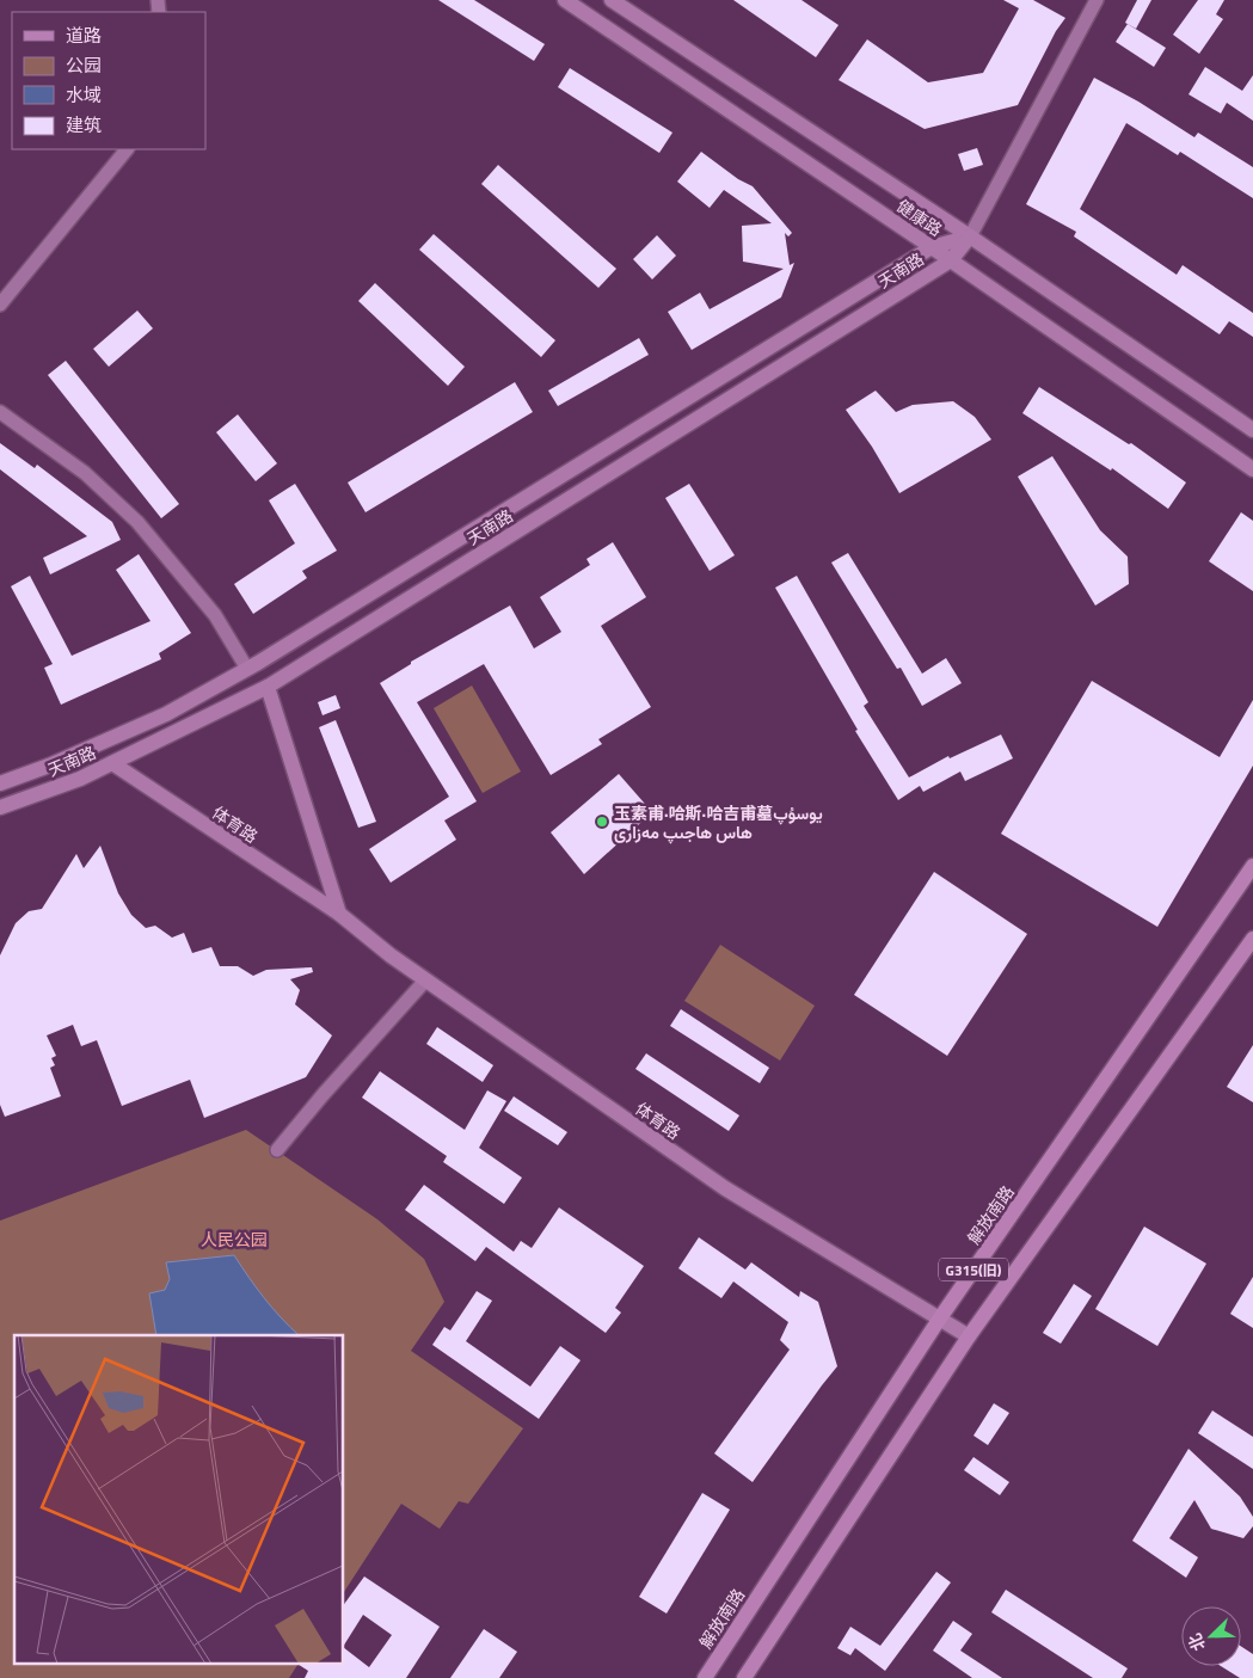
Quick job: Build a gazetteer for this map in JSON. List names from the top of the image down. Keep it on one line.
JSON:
{"streets":{"main road":["解放南路","G315(旧)"],"street":["健康路","天南路","体育路"]},"crossings":[["健康路","天南路"],["天南路","体育路"],["体育路","解放南路"],["体育路","G315(旧)"]],"parks":["人民公园"],"places":["玉素甫·哈斯·哈吉甫墓يوسۇپ ھاس ھاجىپ مەزارى"],"legend":["道路","公园","水域","建筑"],"north":"bottom left"}
